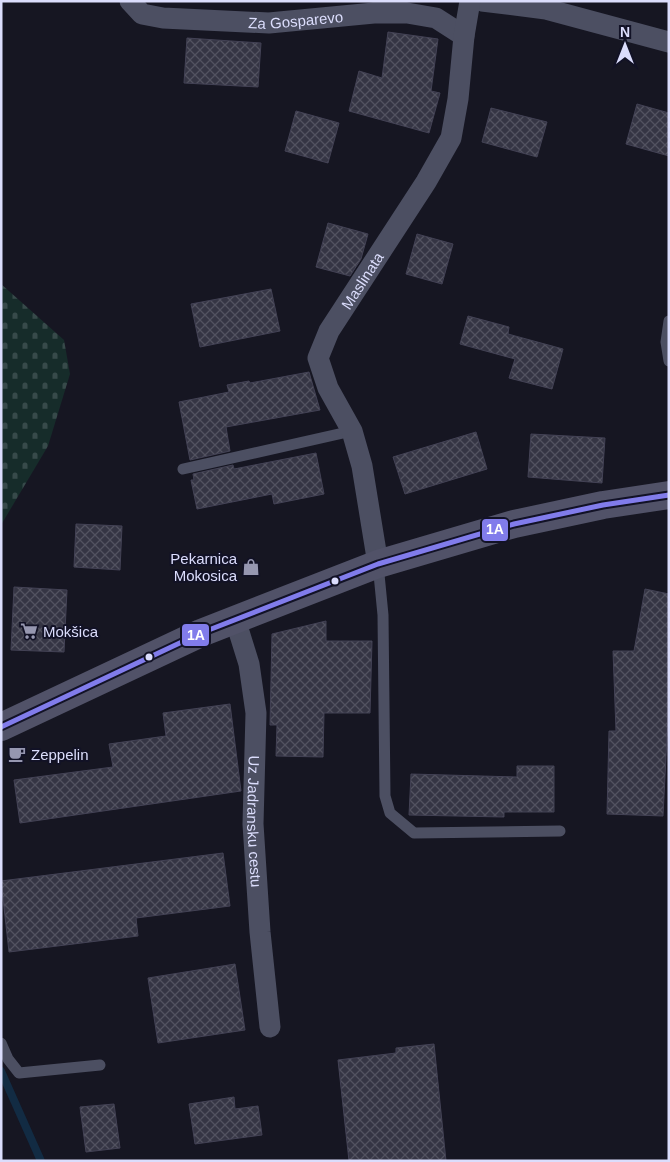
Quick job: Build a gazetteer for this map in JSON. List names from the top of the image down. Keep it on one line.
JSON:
{"streets":{"street":["Za Gosparevo","Maslinata","Uz Jadransku cestu"]},"crossings":[["Za Gosparevo","Maslinata"]],"places":{"shop":["Pekarnica Mokosica"],"supermarket":["Mokšica"],"cafe":["Zeppelin"]},"lines":["transit line 1A"],"north":"top"}
